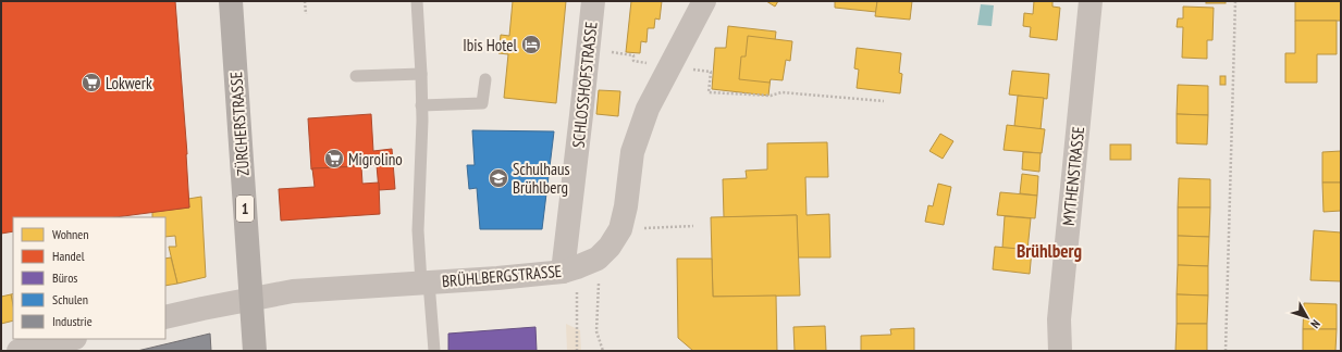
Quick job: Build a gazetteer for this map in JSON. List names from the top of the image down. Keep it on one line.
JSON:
{"streets":{"main road":["ZÜRCHERSTRASSE","1"],"street":["SCHLOSSHOFSTRASSE","MYTHENSTRASSE","BRÜHLBERGSTRASSE"]},"crossings":[["SCHLOSSHOFSTRASSE","BRÜHLBERGSTRASSE"],["ZÜRCHERSTRASSE","BRÜHLBERGSTRASSE"]],"districts":["Brühlberg"],"places":{"hotel":["Ibis Hotel"],"supermarket":["Lokwerk","Migrolino"],"school or university":["Schulhaus Brühlberg"]},"legend":["Wohnen","Handel","Büros","Schulen","Industrie"],"north":"bottom right"}
